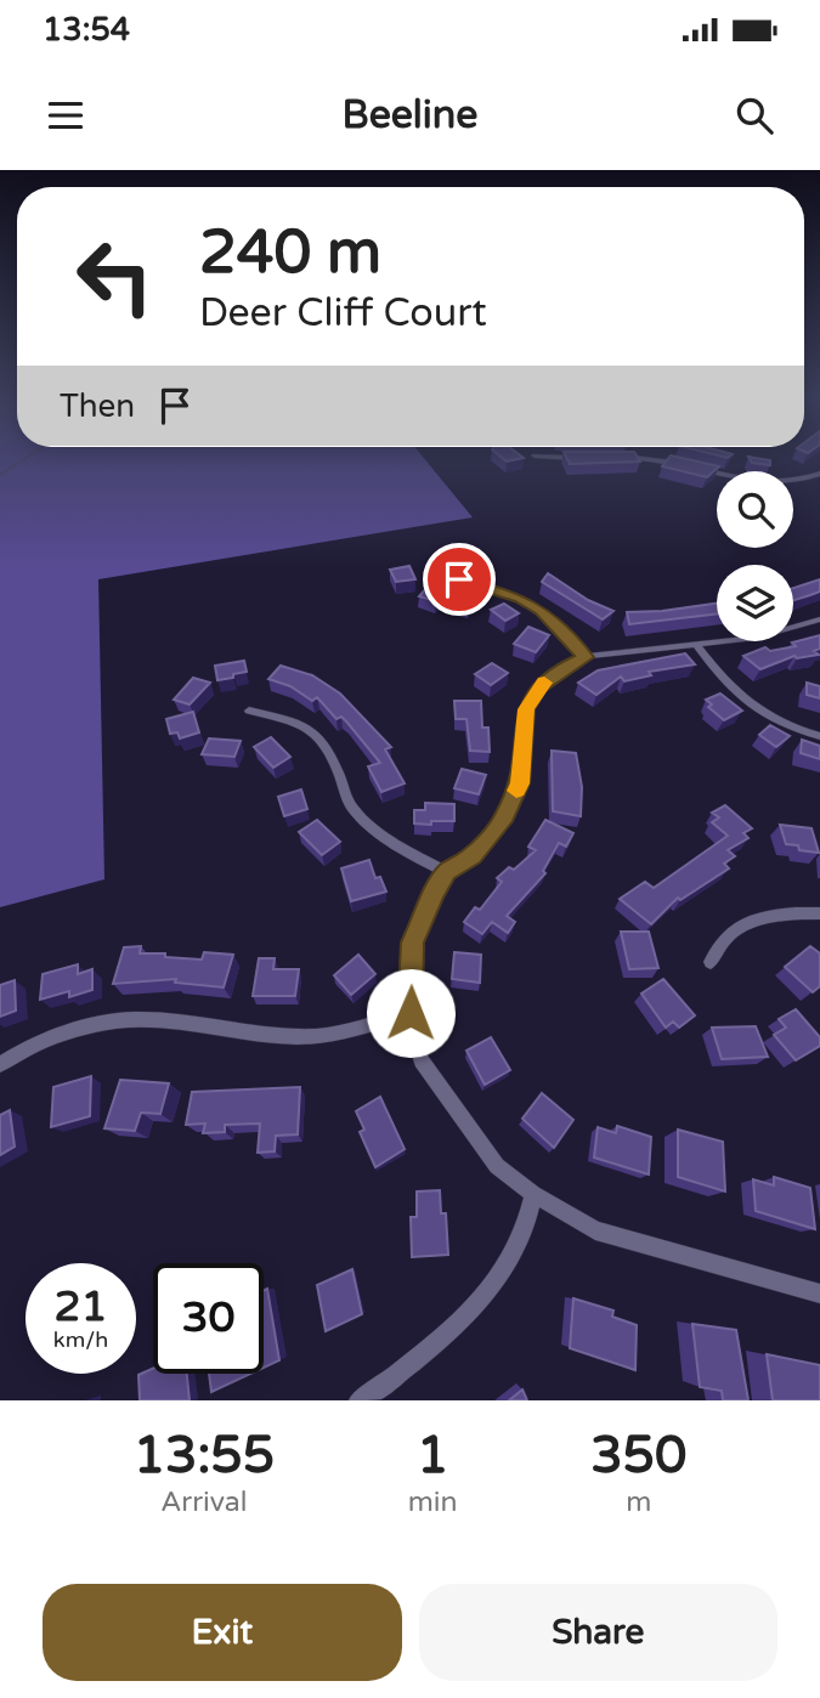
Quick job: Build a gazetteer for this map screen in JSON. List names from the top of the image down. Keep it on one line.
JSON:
{"page":{"status":"13:54","header":"Beeline","turn":["240 m","Deer Cliff Court"],"then":"Then","speed":"21 km/h","limit":"30","eta":["13:55","Arrival","1","min","350","m"],"buttons":["Exit","Share"]}}
